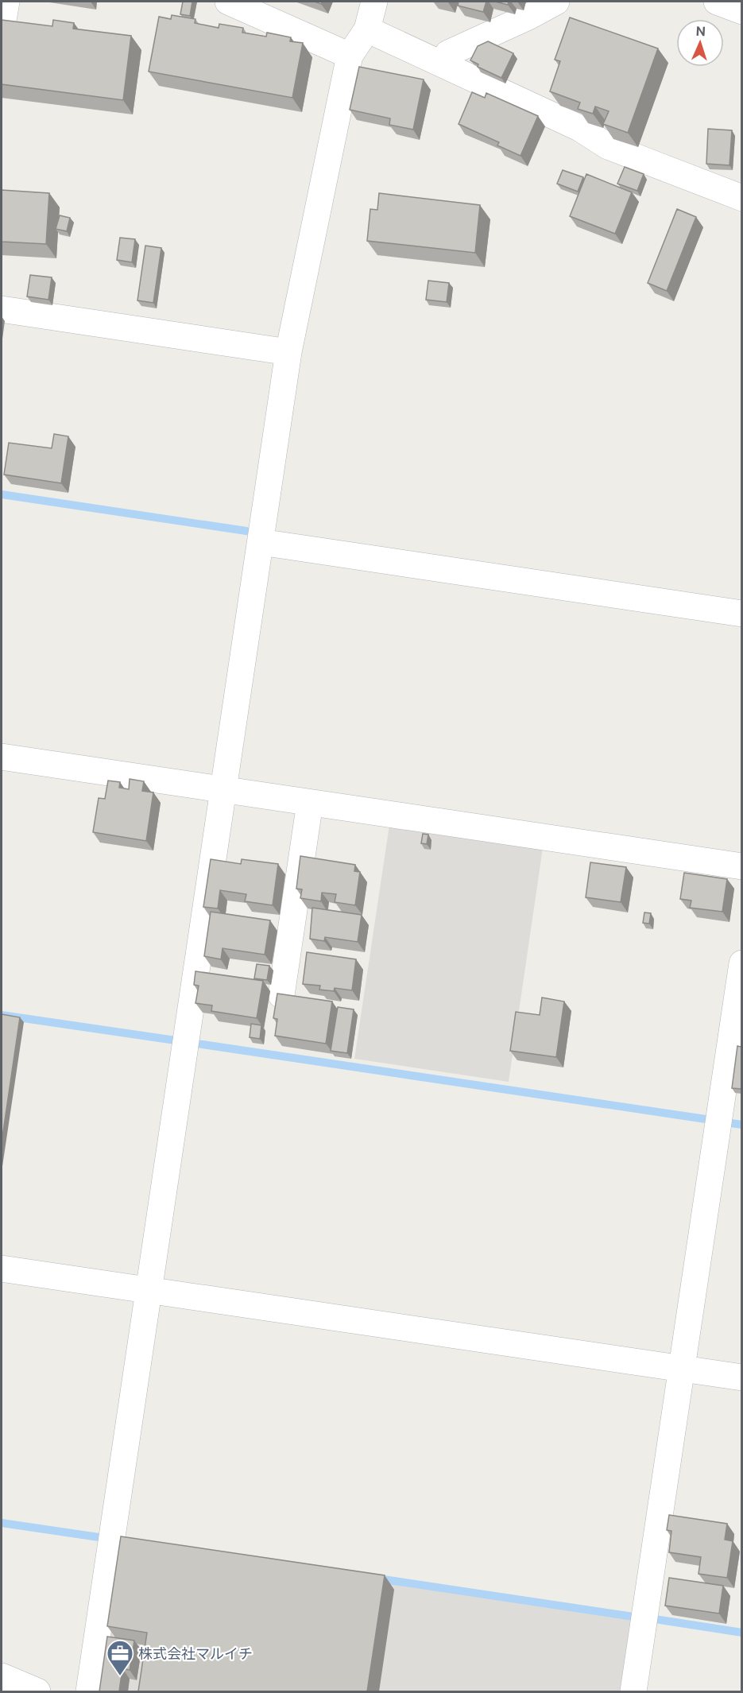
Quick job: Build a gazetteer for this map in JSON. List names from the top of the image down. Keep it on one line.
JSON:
{"places":{"office":["株式会社マルイチ"]},"north":"top"}
